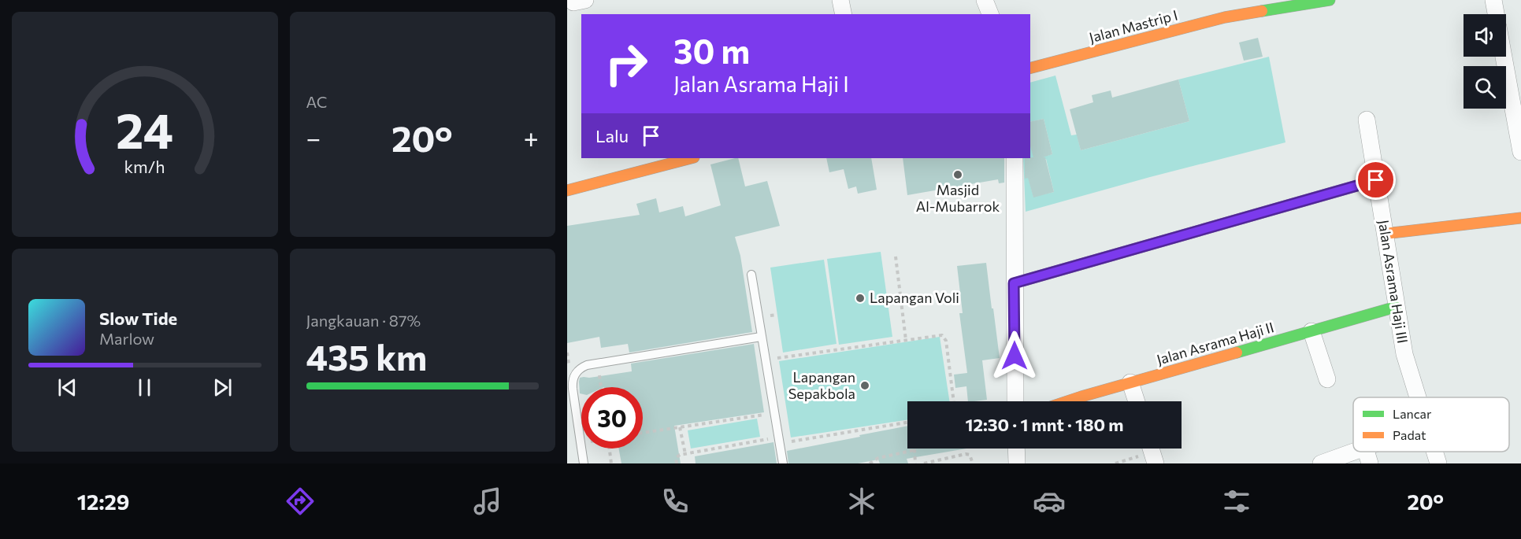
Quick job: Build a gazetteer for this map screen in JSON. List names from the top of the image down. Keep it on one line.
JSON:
{"streets":{"street":["Jalan Mastrip I","Jalan Asrama Haji III","Jalan Asrama Haji II"]},"crossings":[["Jalan Asrama Haji III","Jalan Asrama Haji II"]],"places":["Masjid Al-Mubarrok","Lapangan Voli","Lapangan Sepakbola"],"legend":["Lancar","Padat"],"page":{"tile":["AC",["Jangkauan · 87%","435 km"]],"turn":["30 m","Jalan Asrama Haji I"],"then":"Lalu","heat":["−","20°","+"],"song":["Slow Tide","Marlow"],"limit":"30","trip":"12:30 · 1 mnt · 180 m","tabs":["12:29","20°"],"gauge":["24","km/h"]}}
